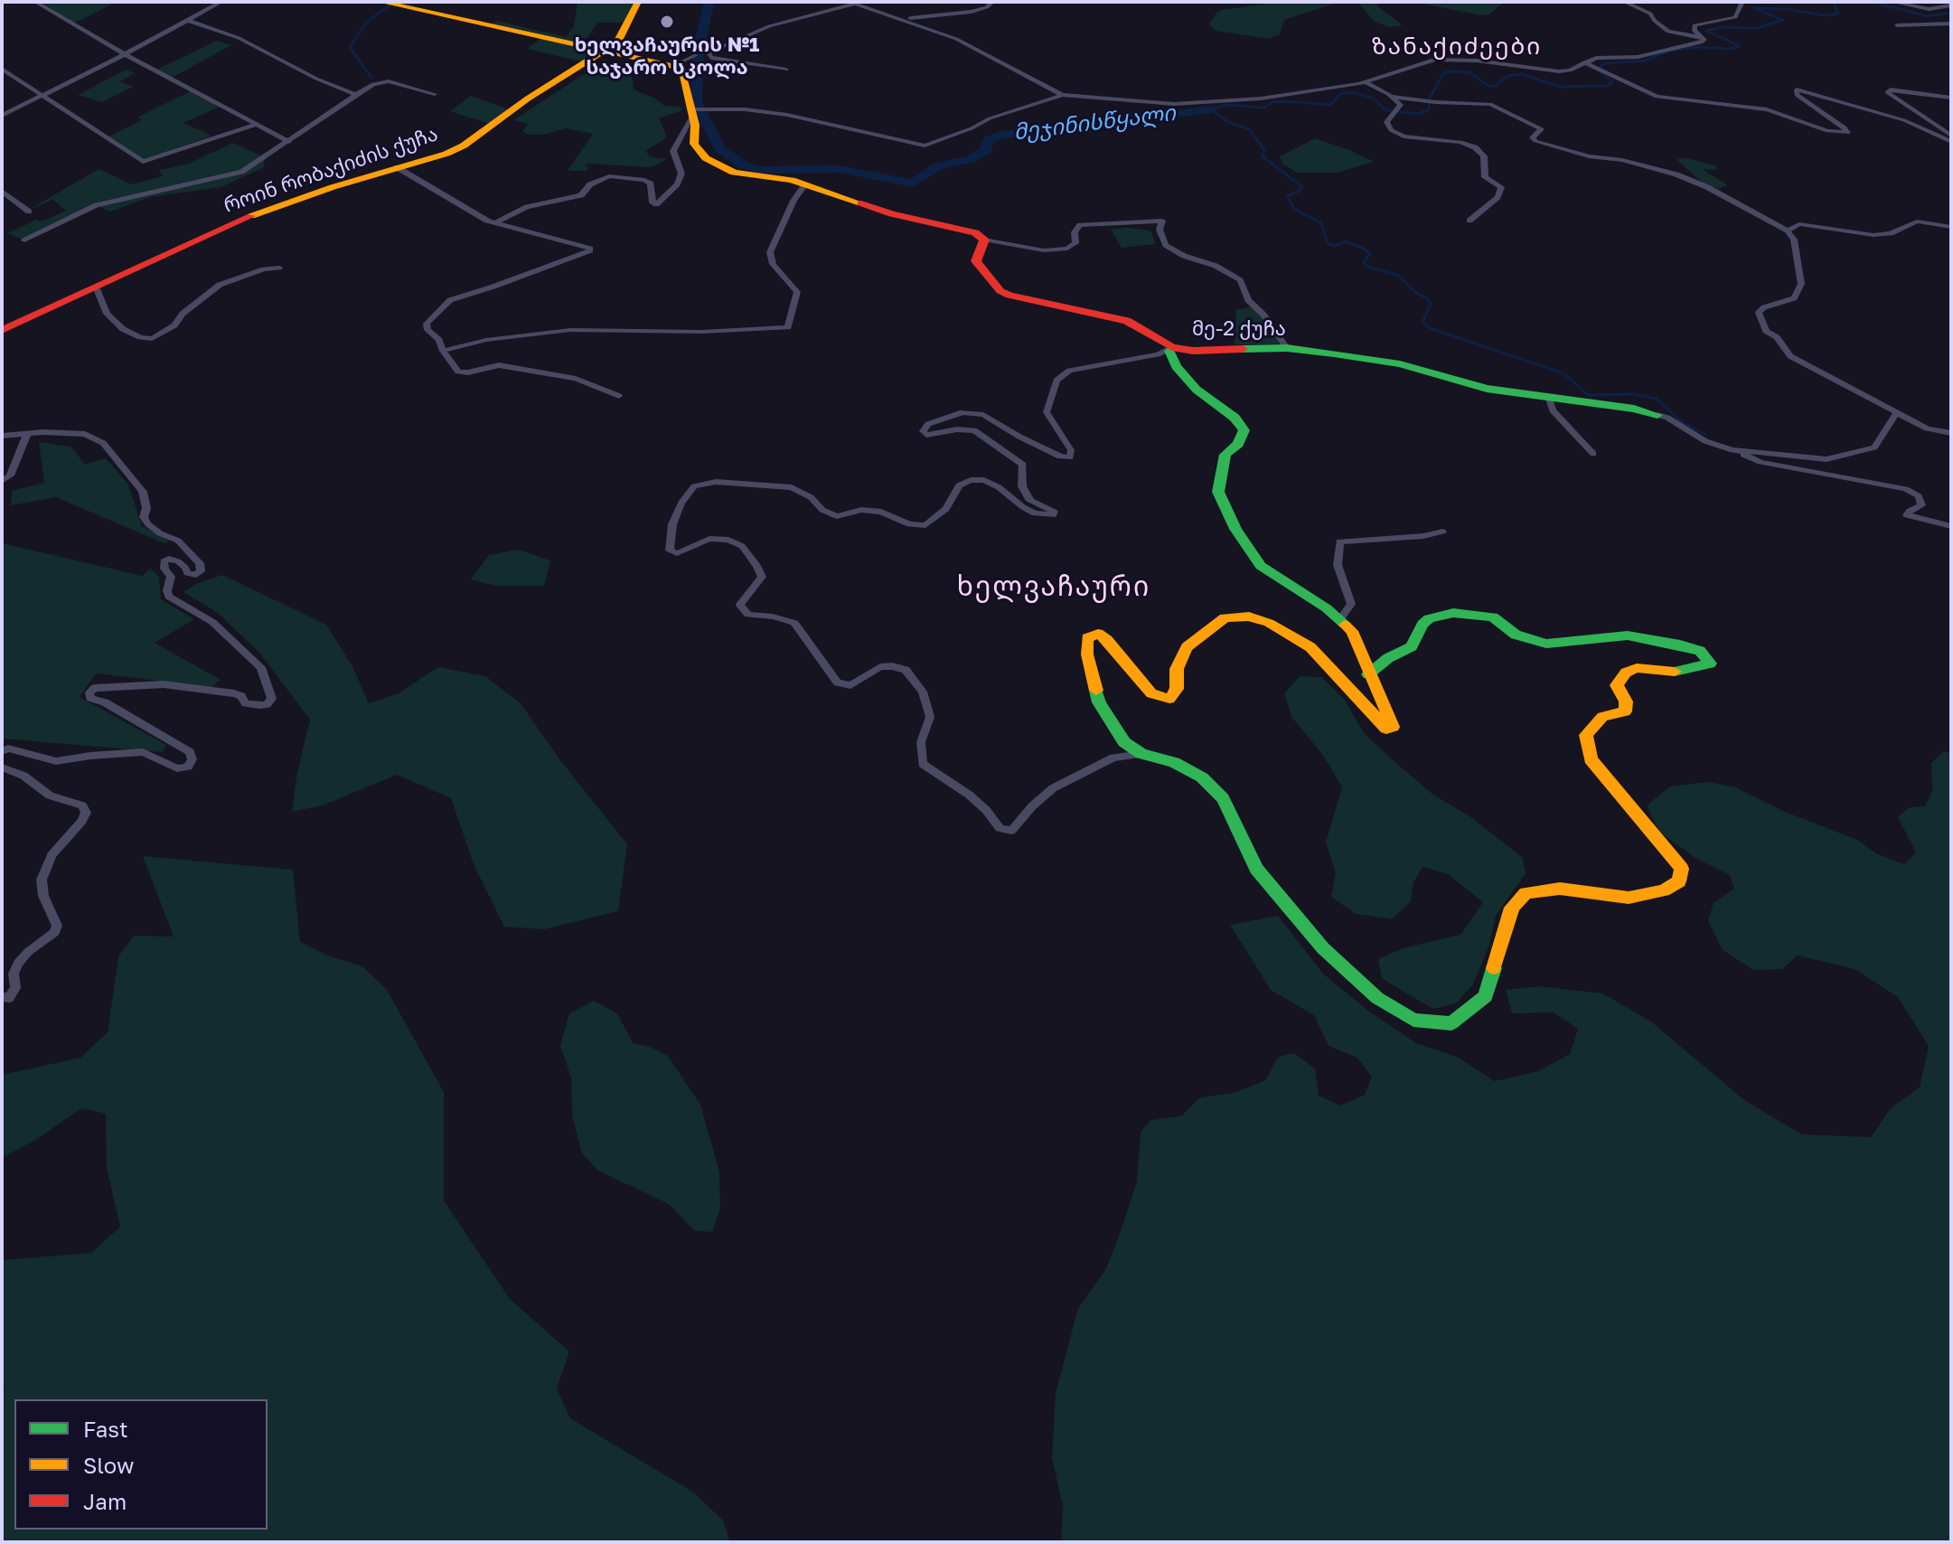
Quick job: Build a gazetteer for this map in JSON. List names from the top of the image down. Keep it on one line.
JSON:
{"streets":{"street":["როინ რობაქიძის ქუჩა","მე-2 ქუჩა"]},"districts":["ზანაქიძეები","ხელვაჩაური"],"water":["მეჯინისწყალი"],"places":["ხელვაჩაურის №1 საჯარო სკოლა"],"legend":["Fast","Slow","Jam"]}
